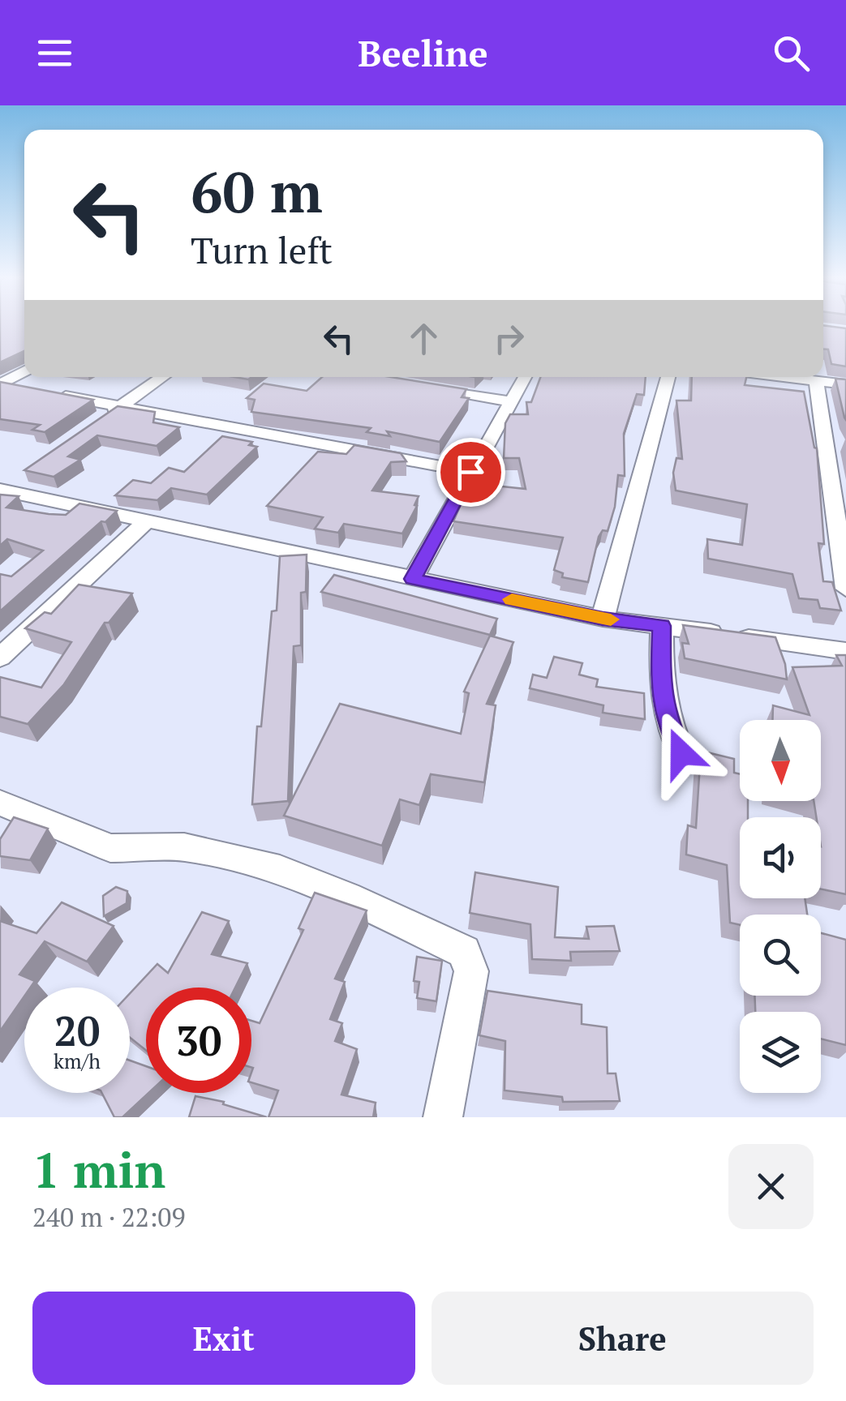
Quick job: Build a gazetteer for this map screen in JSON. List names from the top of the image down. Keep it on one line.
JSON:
{"north":"bottom","page":{"header":"Beeline","turn":["60 m","Turn left"],"speed":"20 km/h","limit":"30","heading":["1 min","240 m · 22:09"],"buttons":["Exit","Share"]}}
